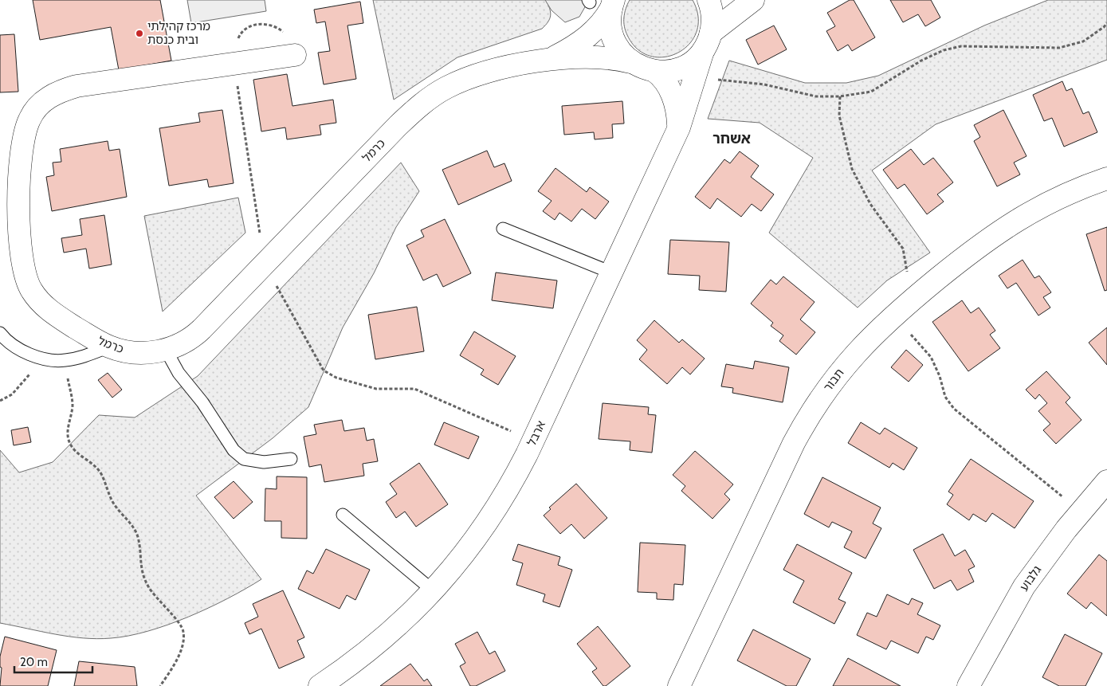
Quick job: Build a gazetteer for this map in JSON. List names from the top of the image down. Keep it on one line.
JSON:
{"streets":{"street":["כרמל","תבור","ארבל","גלבוע"]},"districts":["אשחר"],"places":["מרכז קהילתי ובית כנסת"],"scale_bar":"20 m"}
